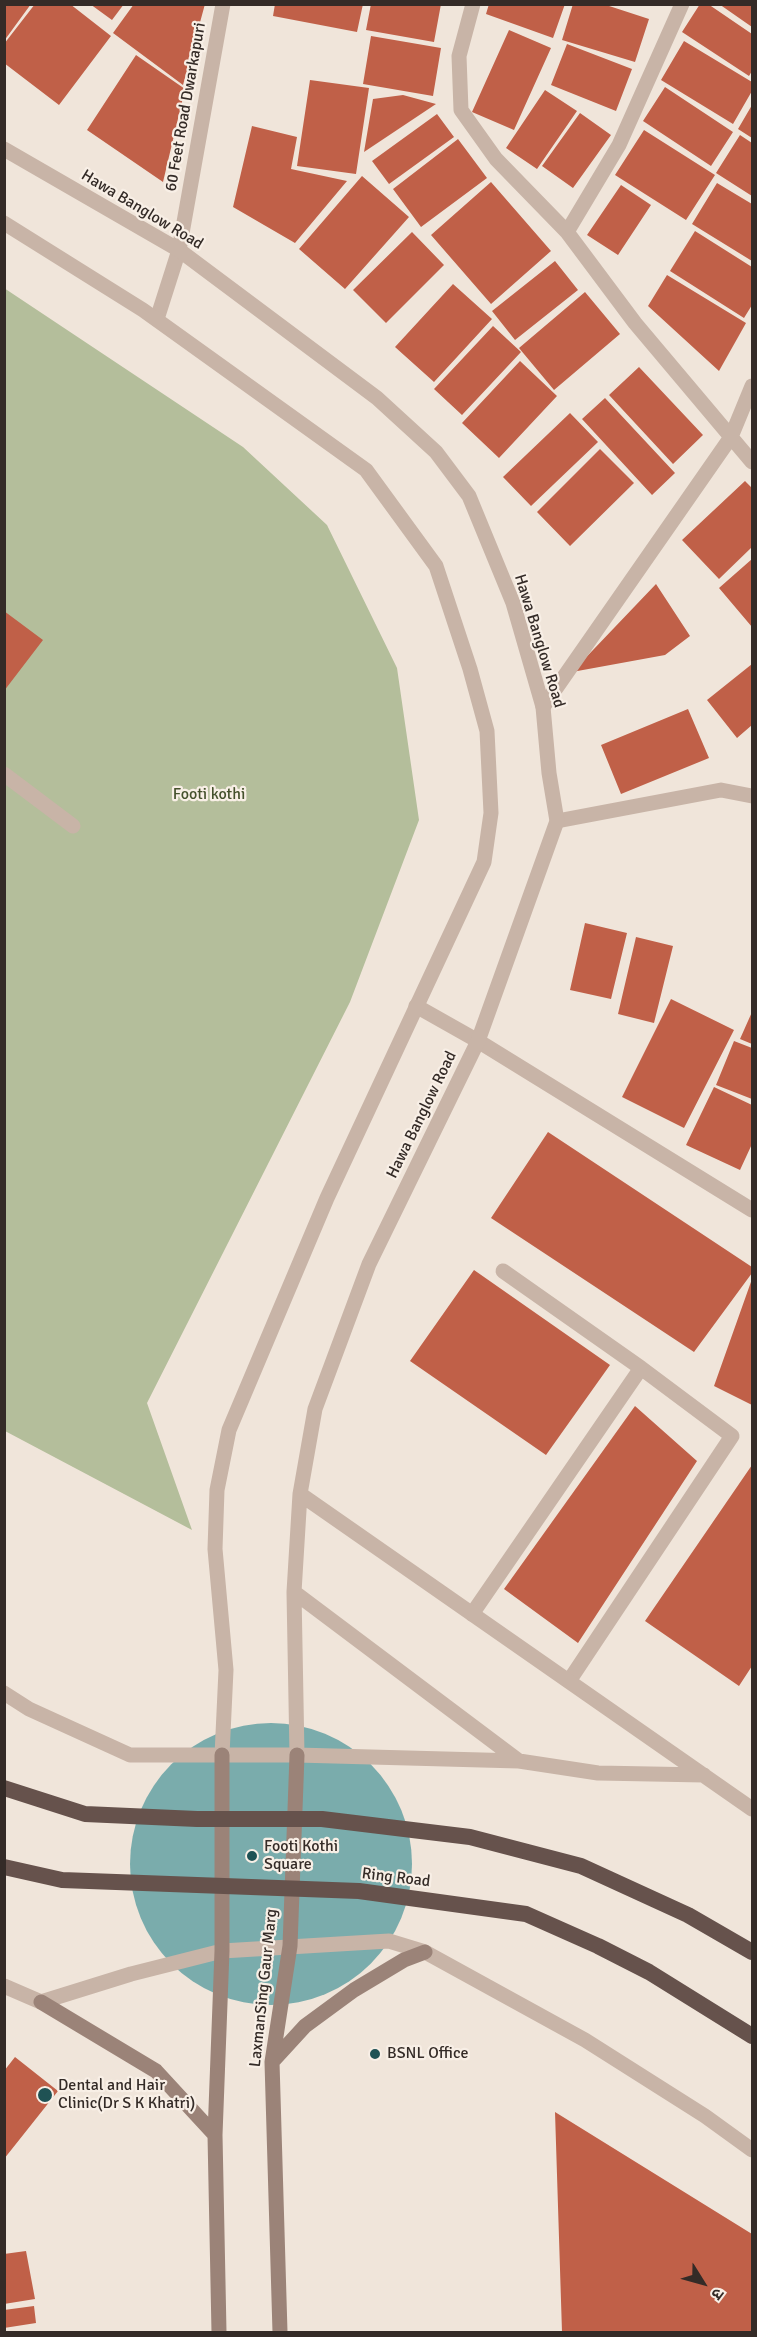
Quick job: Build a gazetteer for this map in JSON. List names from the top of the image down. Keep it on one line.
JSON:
{"streets":{"highway":["Ring Road"],"main road":["LaxmanSing Gaur Marg"],"street":["60 Feet Road Dwarkapuri","Hawa Banglow Road"]},"crossings":[["60 Feet Road Dwarkapuri","Hawa Banglow Road"],["Hawa Banglow Road","LaxmanSing Gaur Marg"]],"parks":["Footi kothi"],"places":["Footi Kothi Square","BSNL Office","Dental and Hair Clinic(Dr S K Khatri)"],"north":"bottom right"}
